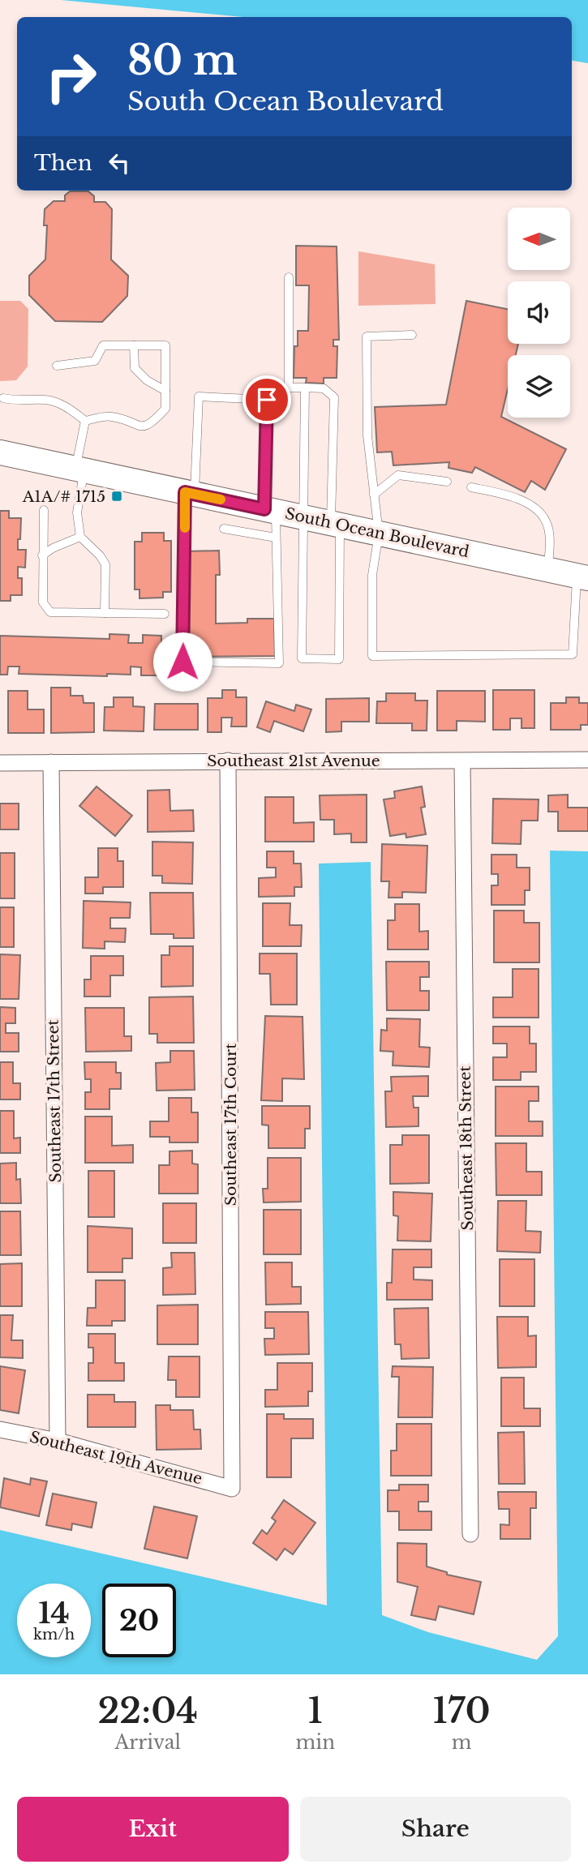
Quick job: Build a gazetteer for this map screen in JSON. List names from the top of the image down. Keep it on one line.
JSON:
{"streets":{"main road":["South Ocean Boulevard"],"street":["Southeast 21st Avenue","Southeast 17th Street","Southeast 17th Court","Southeast 18th Street","Southeast 19th Avenue"]},"crossings":[["Southeast 21st Avenue","Southeast 17th Street"],["Southeast 21st Avenue","Southeast 17th Court"],["Southeast 21st Avenue","Southeast 18th Street"],["Southeast 17th Street","Southeast 19th Avenue"],["Southeast 17th Court","Southeast 19th Avenue"]],"places":{"transit":["A1A/# 1715"]},"north":"left","page":{"turn":["80 m","South Ocean Boulevard"],"then":"Then","speed":"14 km/h","limit":"20","eta":["22:04","Arrival","1","min","170","m"],"buttons":["Exit","Share"]}}
